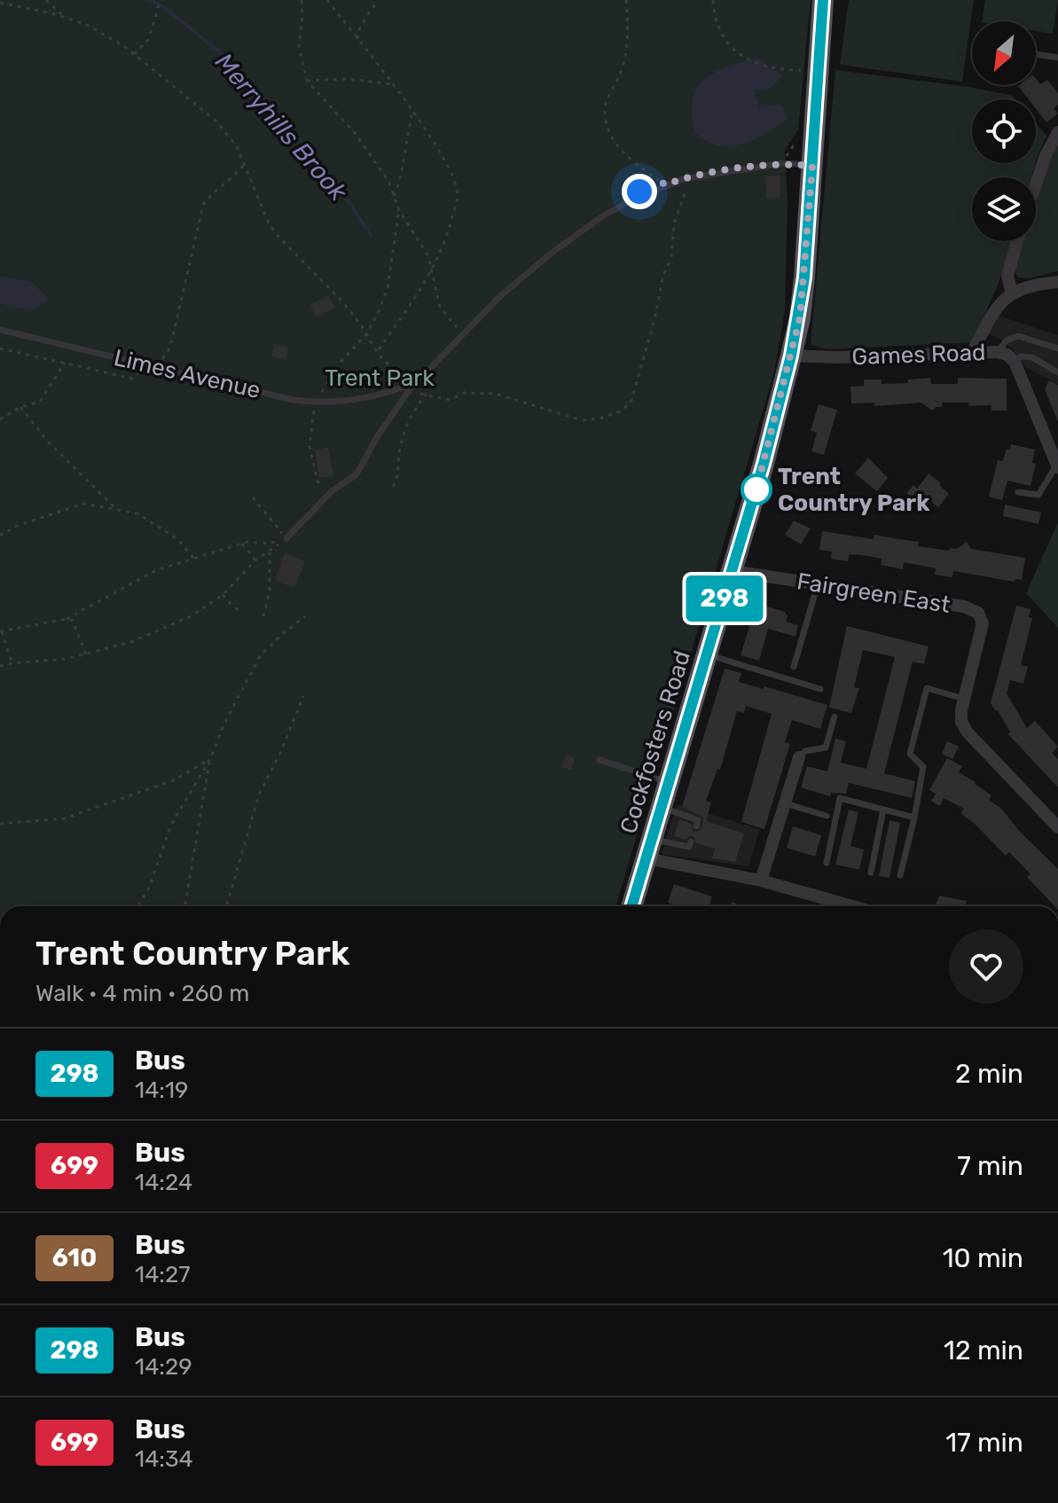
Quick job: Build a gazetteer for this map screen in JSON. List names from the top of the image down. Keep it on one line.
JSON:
{"streets":{"main road":["Cockfosters Road"],"street":["Games Road","Fairgreen East"],"lane":["Limes Avenue"]},"crossings":[["Games Road","Cockfosters Road"],["Fairgreen East","Cockfosters Road"]],"water":["Merryhills Brook"],"parks":["Trent Park"],"places":["Trent Country Park"],"lines":["bus line 298"],"north":"bottom left","page":{"on_map":"298","heading":["Trent Country Park","Walk · 4 min · 260 m"],"list":[{"mark":"298","name":"Bus","note":"14:19","value":"2 min"},{"mark":"699","name":"Bus","note":"14:24","value":"7 min"},{"mark":"610","name":"Bus","note":"14:27","value":"10 min"},{"mark":"298","name":"Bus","note":"14:29","value":"12 min"},{"mark":"699","name":"Bus","note":"14:34","value":"17 min"}]}}
